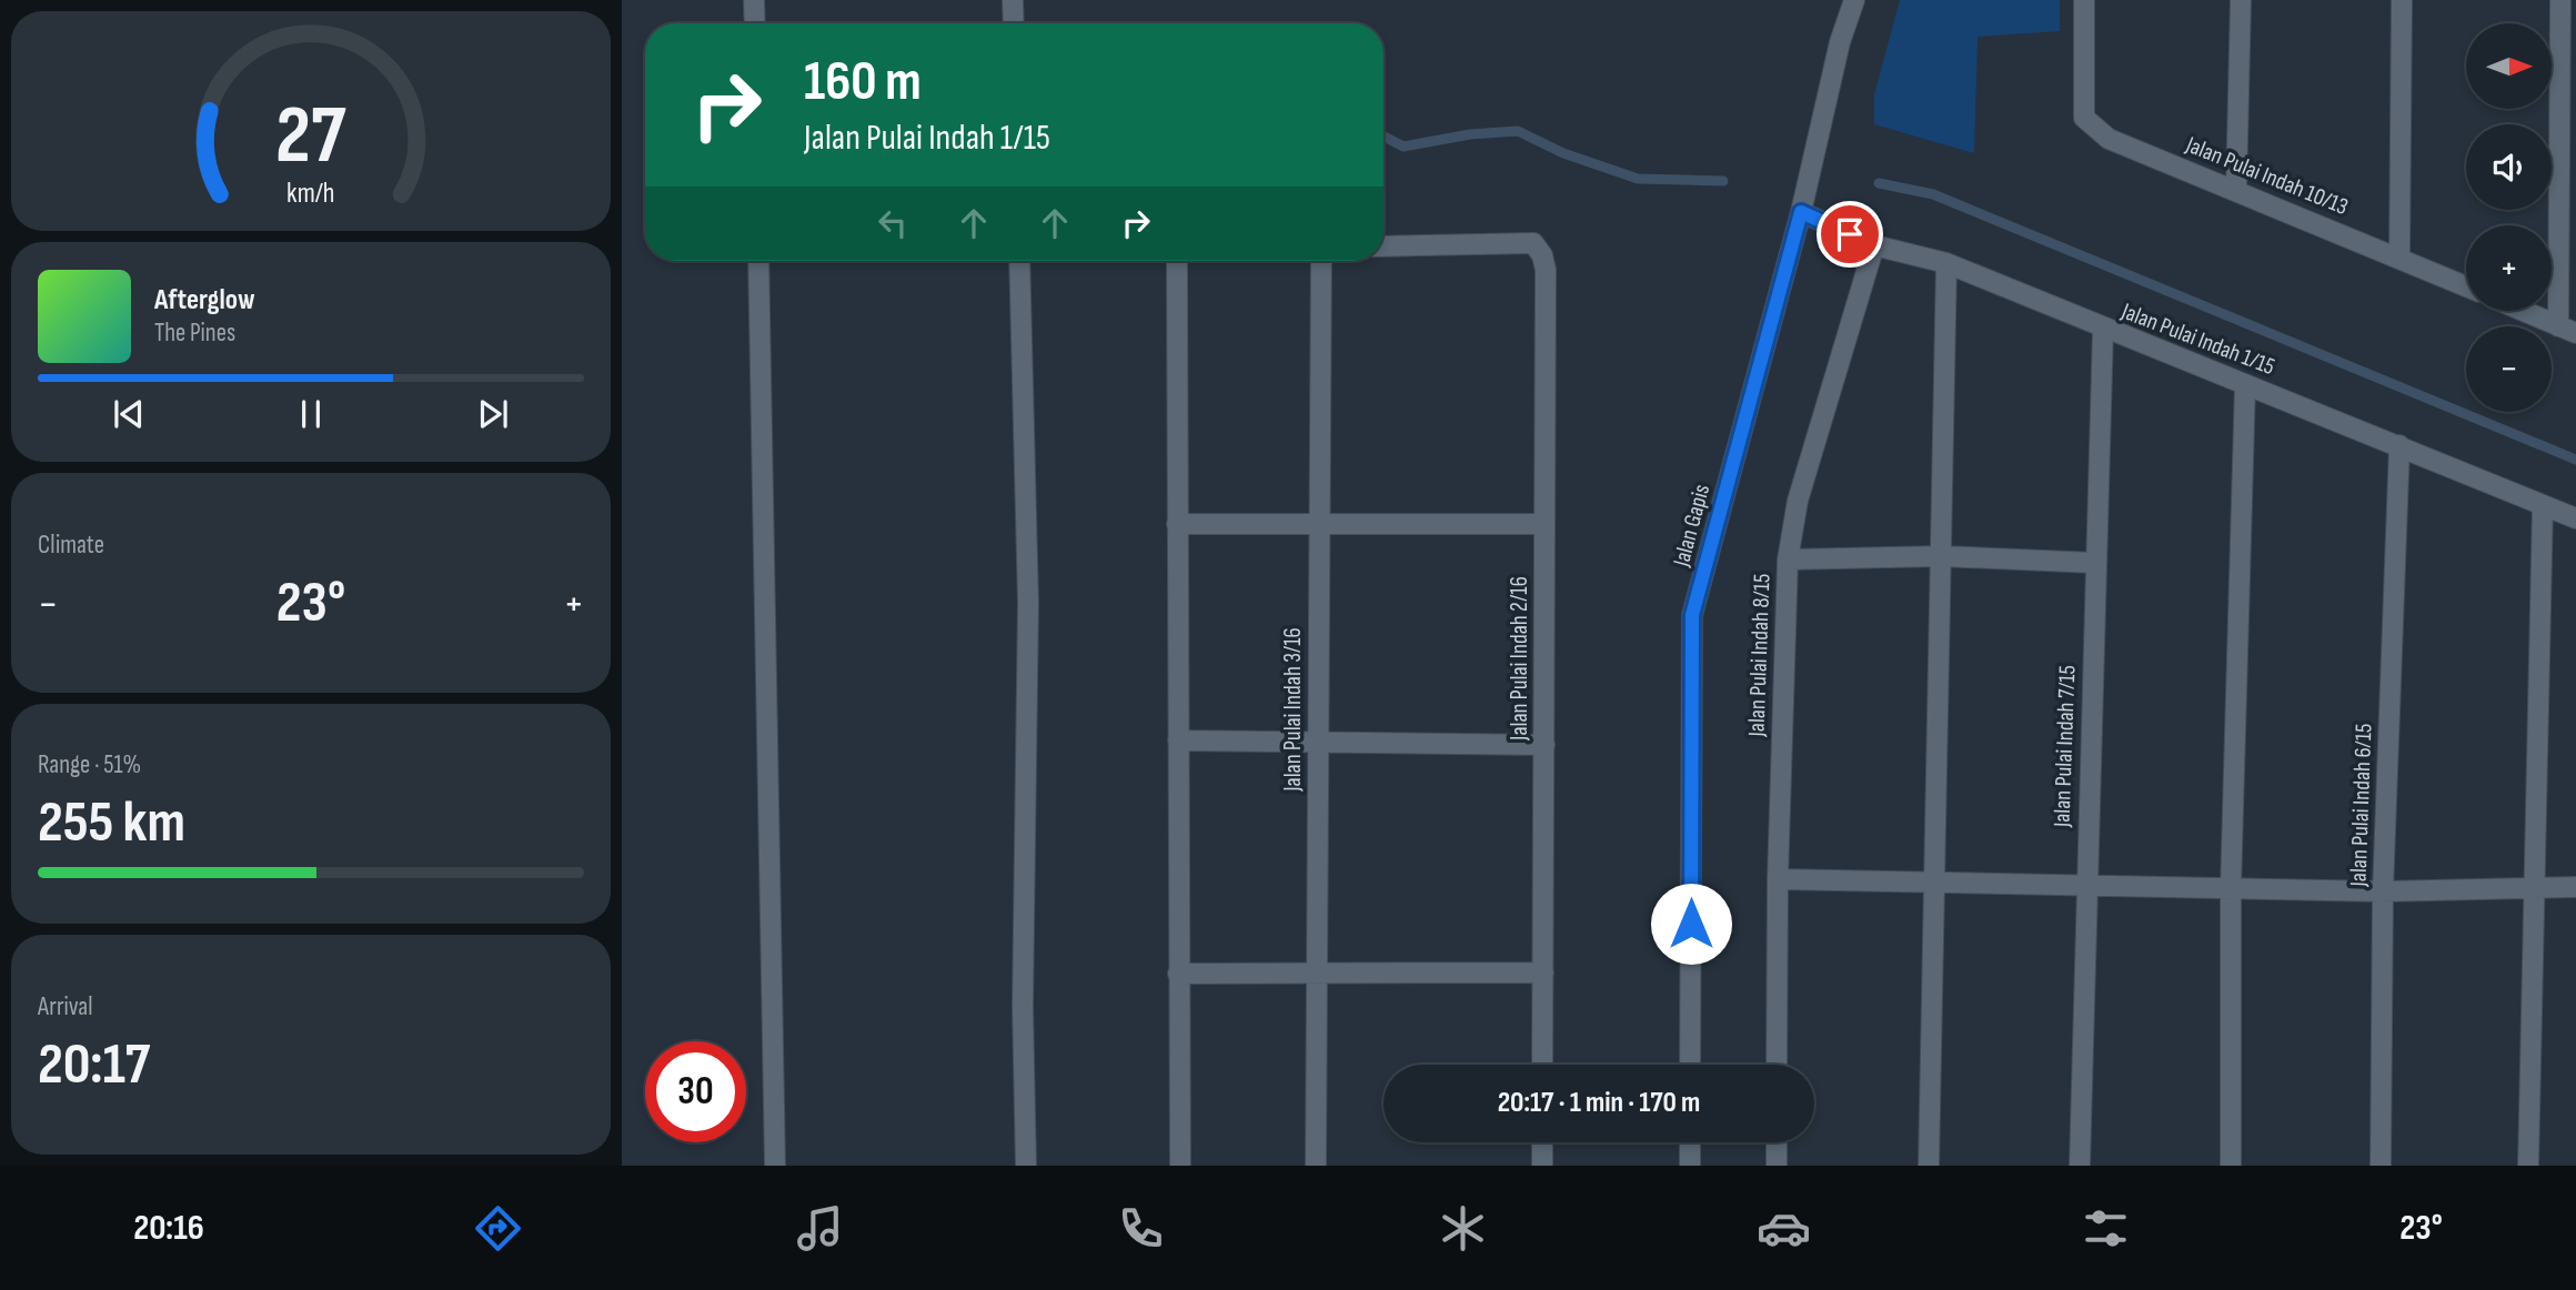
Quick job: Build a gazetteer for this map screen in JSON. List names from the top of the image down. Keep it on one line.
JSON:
{"streets":{"street":["Jalan Pulai Indah 10/13","Jalan Pulai Indah 1/15","Jalan Gapis","Jalan Pulai Indah 8/15","Jalan Pulai Indah 2/16","Jalan Pulai Indah 3/16","Jalan Pulai Indah 7/15","Jalan Pulai Indah 6/15"]},"crossings":[["Jalan Pulai Indah 1/15","Jalan Gapis"],["Jalan Pulai Indah 1/15","Jalan Pulai Indah 8/15"],["Jalan Pulai Indah 1/15","Jalan Pulai Indah 7/15"],["Jalan Pulai Indah 1/15","Jalan Pulai Indah 6/15"]],"north":"right","page":{"map_buttons":["+","−"],"turn":["160 m","Jalan Pulai Indah 1/15"],"song":["Afterglow","The Pines"],"tile":["Climate",["Range · 51%","255 km"],["Arrival","20:17"]],"heat":["−","23°","+"],"limit":"30","trip":"20:17 · 1 min · 170 m","tabs":["20:16","23°"],"gauge":["27","km/h"]}}
